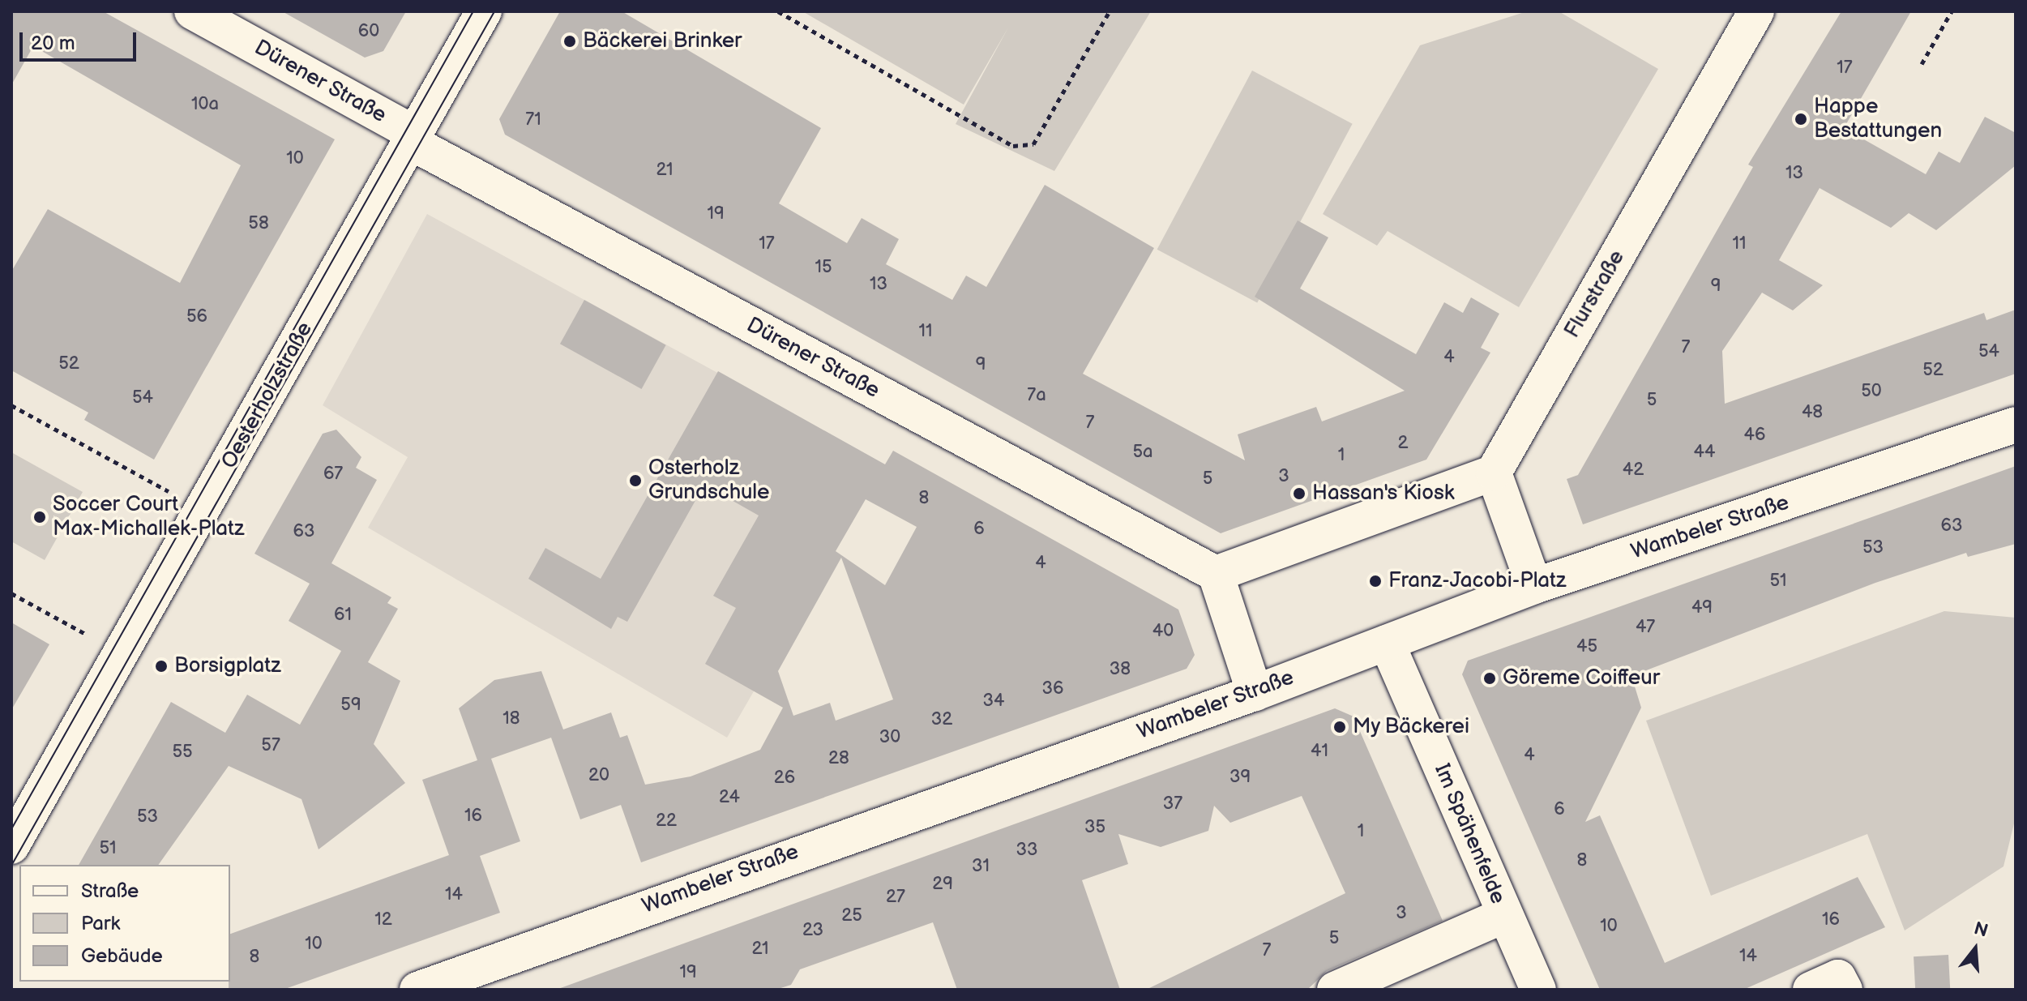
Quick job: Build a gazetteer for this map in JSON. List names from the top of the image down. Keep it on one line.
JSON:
{"streets":{"street":["Dürener Straße","Flurstraße","Oesterholzstraße","Wambeler Straße","Im Spähenfelde"]},"crossings":[["Dürener Straße","Oesterholzstraße"],["Wambeler Straße","Im Spähenfelde"]],"places":["Bäckerei Brinker","Happe Bestattungen","Osterholz Grundschule","Hassan's Kiosk","Soccer Court Max-Michallek-Platz","Franz-Jacobi-Platz","Borsigplatz","Göreme Coiffeur","My Bäckerei"],"house_numbers":["60","17","10a","71","10","21","13","19","58","17","11","15","13","9","56","11","7","54","4","52","9","52","50","7a","54","5","48","7","46","2","5a","44","1","42","67","3","5","8","63","6","63","53","4","51","49","61","47","40","45","38","36","34","59","18","32","30","57","41","55","4","28","20","39","26","24","37","6","16","53","22","35","1","51","33","8","31","29","14","27","3","25","12","16","10","23","5","10","21","7","14","8","19"],"legend":["Straße","Park","Gebäude"],"scale_bar":"20 m","north":"top"}
